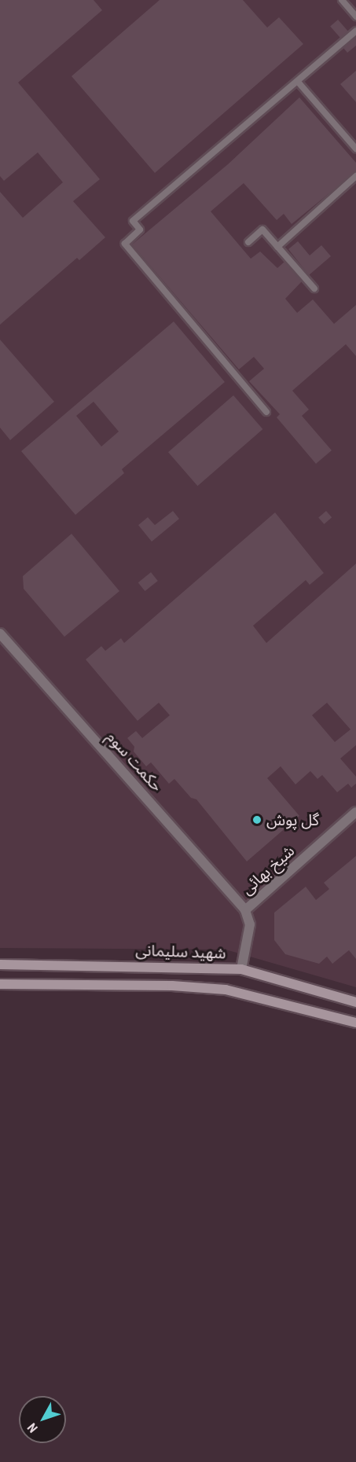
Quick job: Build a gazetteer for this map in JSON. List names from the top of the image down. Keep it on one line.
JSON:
{"streets":{"main road":["شهید سلیمانی"],"street":["حکمت سوم","شیخ بهائی"]},"crossings":[["حکمت سوم","شیخ بهائی"],["شیخ بهائی","شهید سلیمانی"]],"places":["گل پوش"],"north":"bottom left"}
